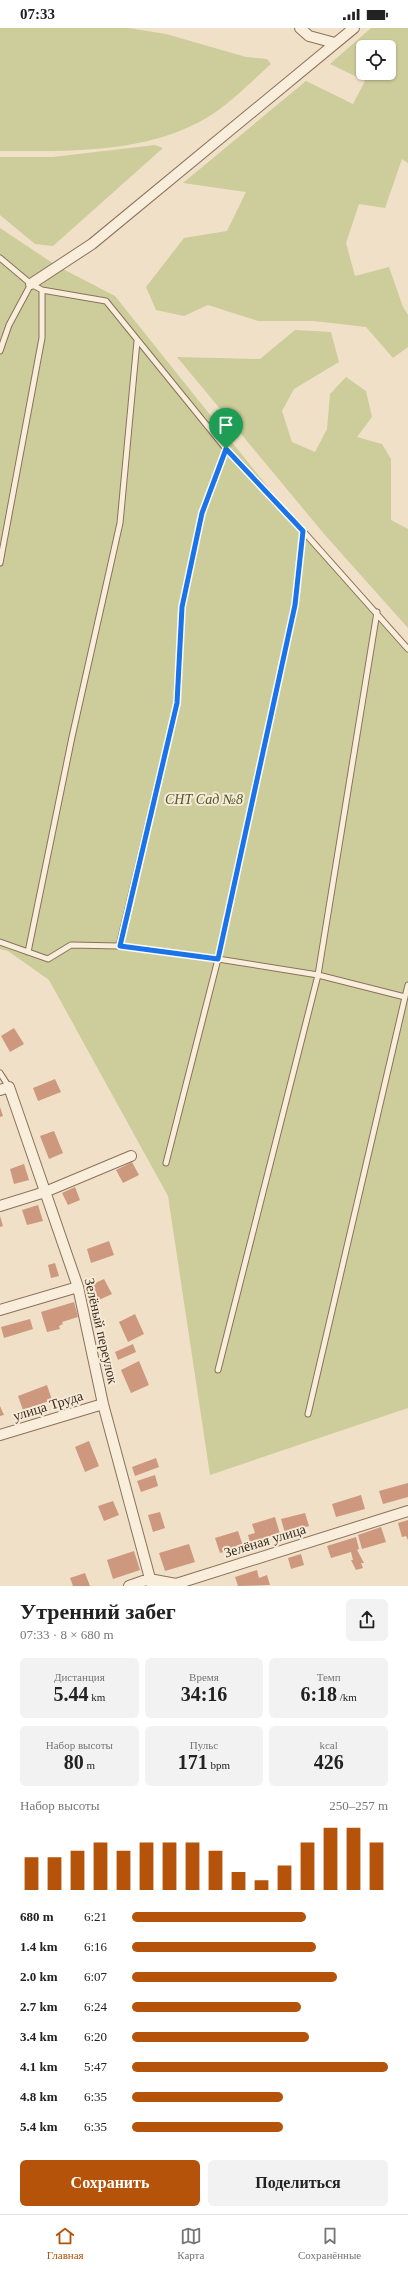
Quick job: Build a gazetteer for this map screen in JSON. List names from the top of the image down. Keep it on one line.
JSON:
{"streets":{"street":["Зелёный переулок","улица Труда","Зелёная улица"]},"crossings":[["Зелёный переулок","улица Труда"],["Зелёный переулок","Зелёная улица"]],"parks":["СНТ Сад №8"],"page":{"status":"07:33","heading":["Утренний забег","07:33 · 8 × 680 m"],"stats":[["Дистанция","5.44 km"],["Время","34:16"],["Темп","6:18 /km"],["Набор высоты","80 m"],["Пульс","171 bpm"],["kcal","426"]],"chart":["Набор высоты","250–257 m"],"list":[{"name":"680 m","note":"6:21"},{"name":"1.4 km","note":"6:16"},{"name":"2.0 km","note":"6:07"},{"name":"2.7 km","note":"6:24"},{"name":"3.4 km","note":"6:20"},{"name":"4.1 km","note":"5:47"},{"name":"4.8 km","note":"6:35"},{"name":"5.4 km","note":"6:35"}],"buttons":["Сохранить","Поделиться"],"tabs":["Главная","Карта","Сохранённые"]}}
